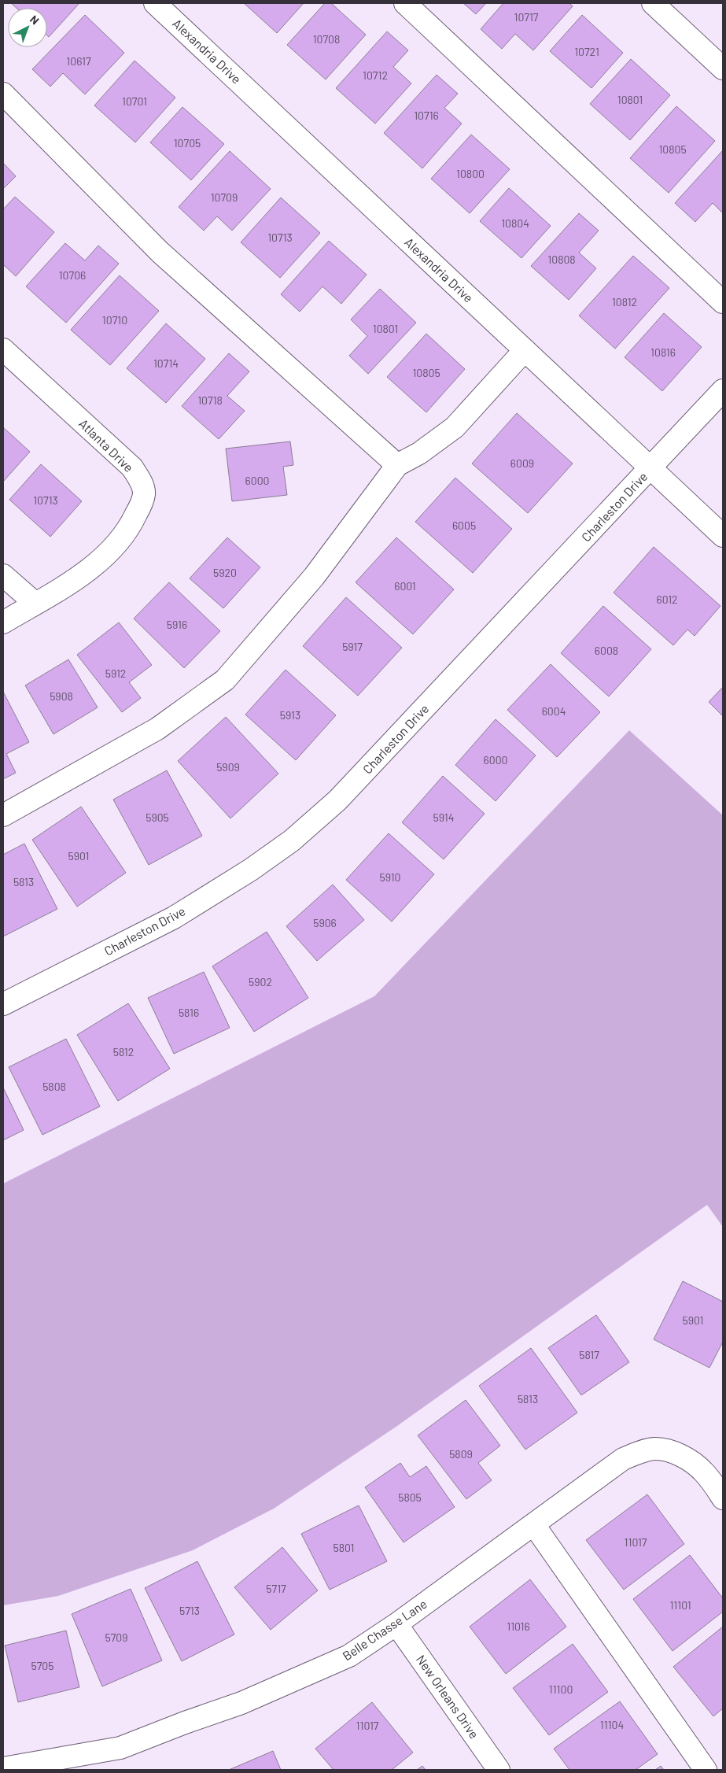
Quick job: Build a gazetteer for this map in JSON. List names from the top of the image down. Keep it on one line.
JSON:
{"streets":{"street":["Alexandria Drive","Atlanta Drive","Charleston Drive","Belle Chasse Lane","New Orleans Drive"]},"crossings":[["Alexandria Drive","Charleston Drive"],["Belle Chasse Lane","New Orleans Drive"]],"house_numbers":["10717","10708","10721","10617","10712","10801","10701","10716","10705","10805","10800","10709","10804","10713","10808","10706","10812","10710","10801","10816","10714","10805","10718","6009","6000","10713","6005","5920","6001","6012","5916","5917","6008","5912","5908","6004","5913","6000","5909","5905","5914","5901","5910","5813","5906","5902","5816","5812","5808","5901","5817","5813","5809","5805","11017","5801","5717","11101","5713","11016","5709","5705","11100","11104","11017"],"north":"top right"}
